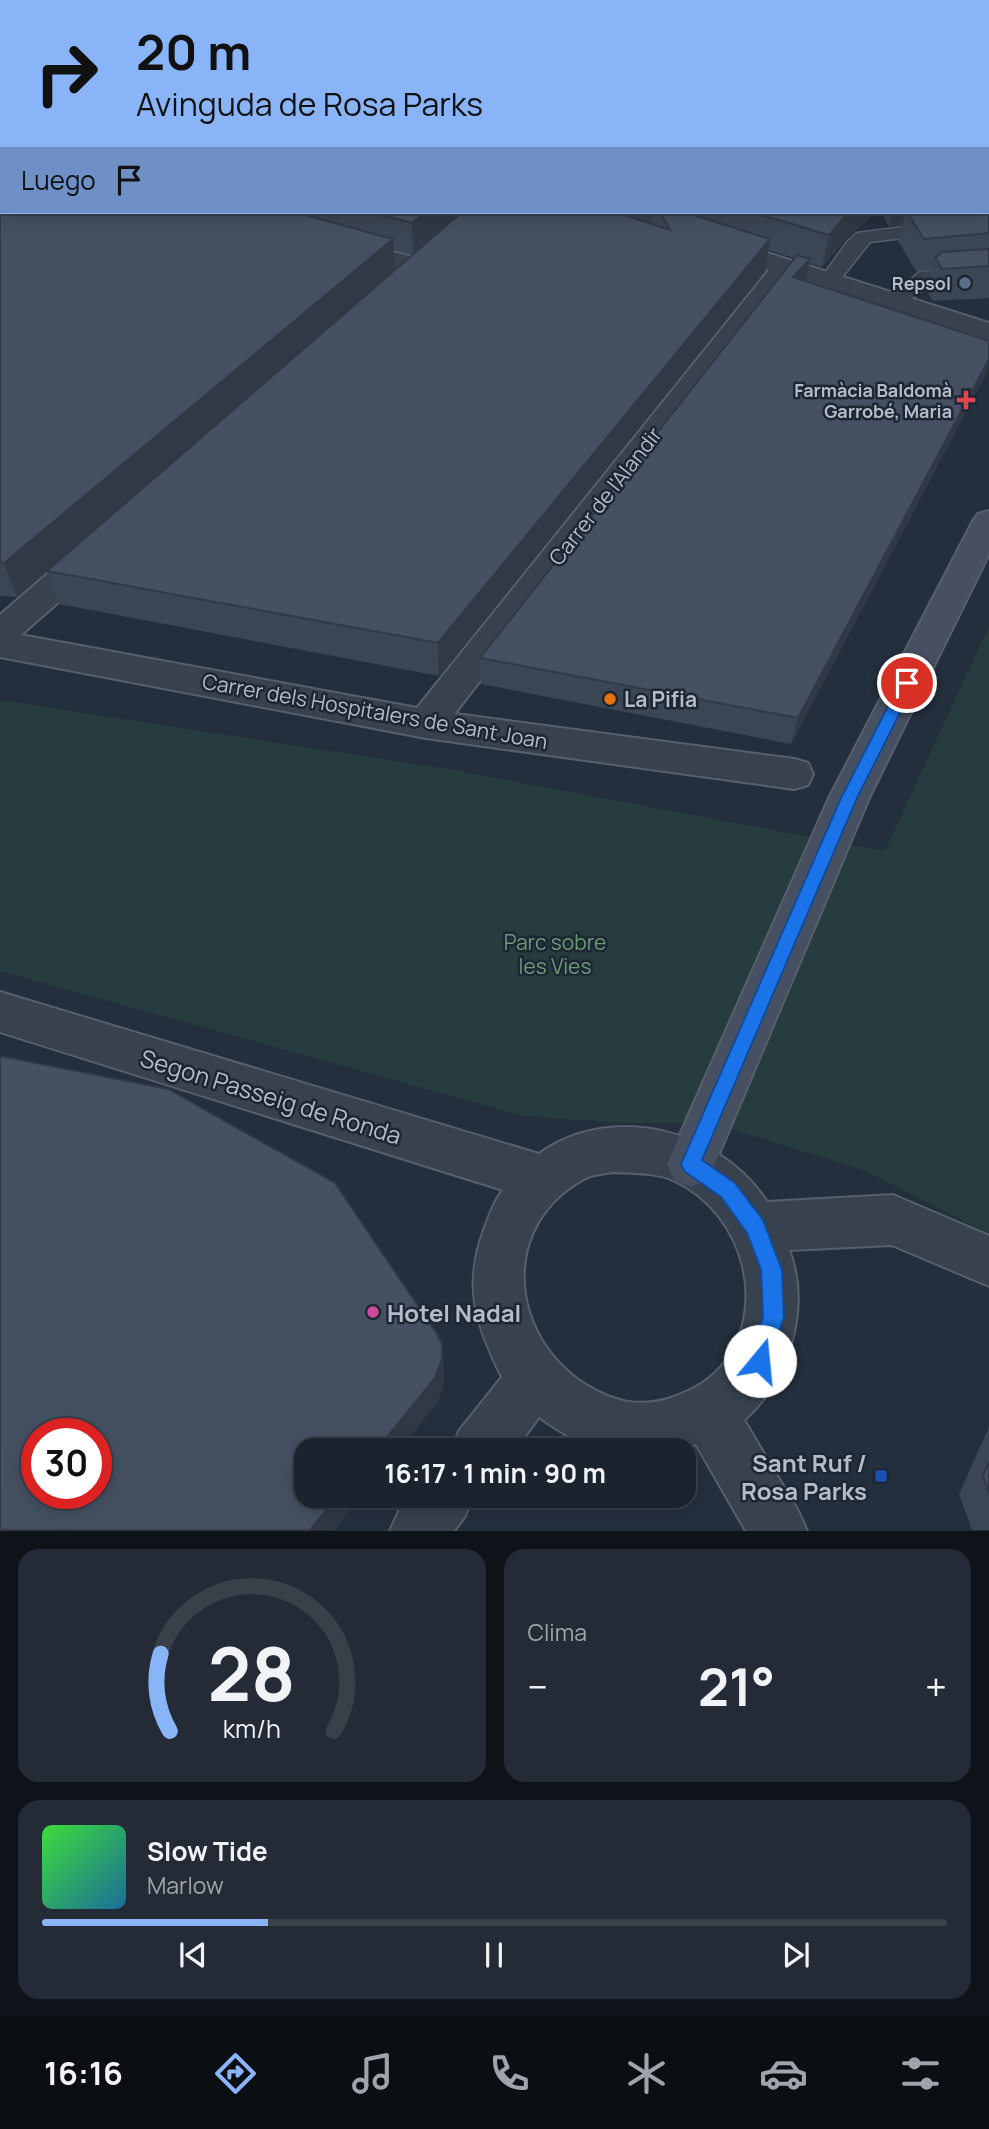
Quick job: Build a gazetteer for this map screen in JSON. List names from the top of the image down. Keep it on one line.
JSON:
{"streets":{"street":["Carrer de l'Alandir","Carrer dels Hospitalers de Sant Joan","Segon Passeig de Ronda"]},"crossings":[["Carrer de l'Alandir","Carrer dels Hospitalers de Sant Joan"]],"parks":["Parc sobre les Vies"],"places":{"other":["Repsol","La Pifia","Hotel Nadal"],"health":["Farmàcia Baldomà Garrobé, Maria"],"transit":["Sant Ruf / Rosa Parks"]},"page":{"turn":["20 m","Avinguda de Rosa Parks"],"then":"Luego","limit":"30","trip":"16:17 · 1 min · 90 m","tile":"Clima","heat":["−","21°","+"],"song":["Slow Tide","Marlow"],"tabs":"16:16","gauge":["28","km/h"]}}
